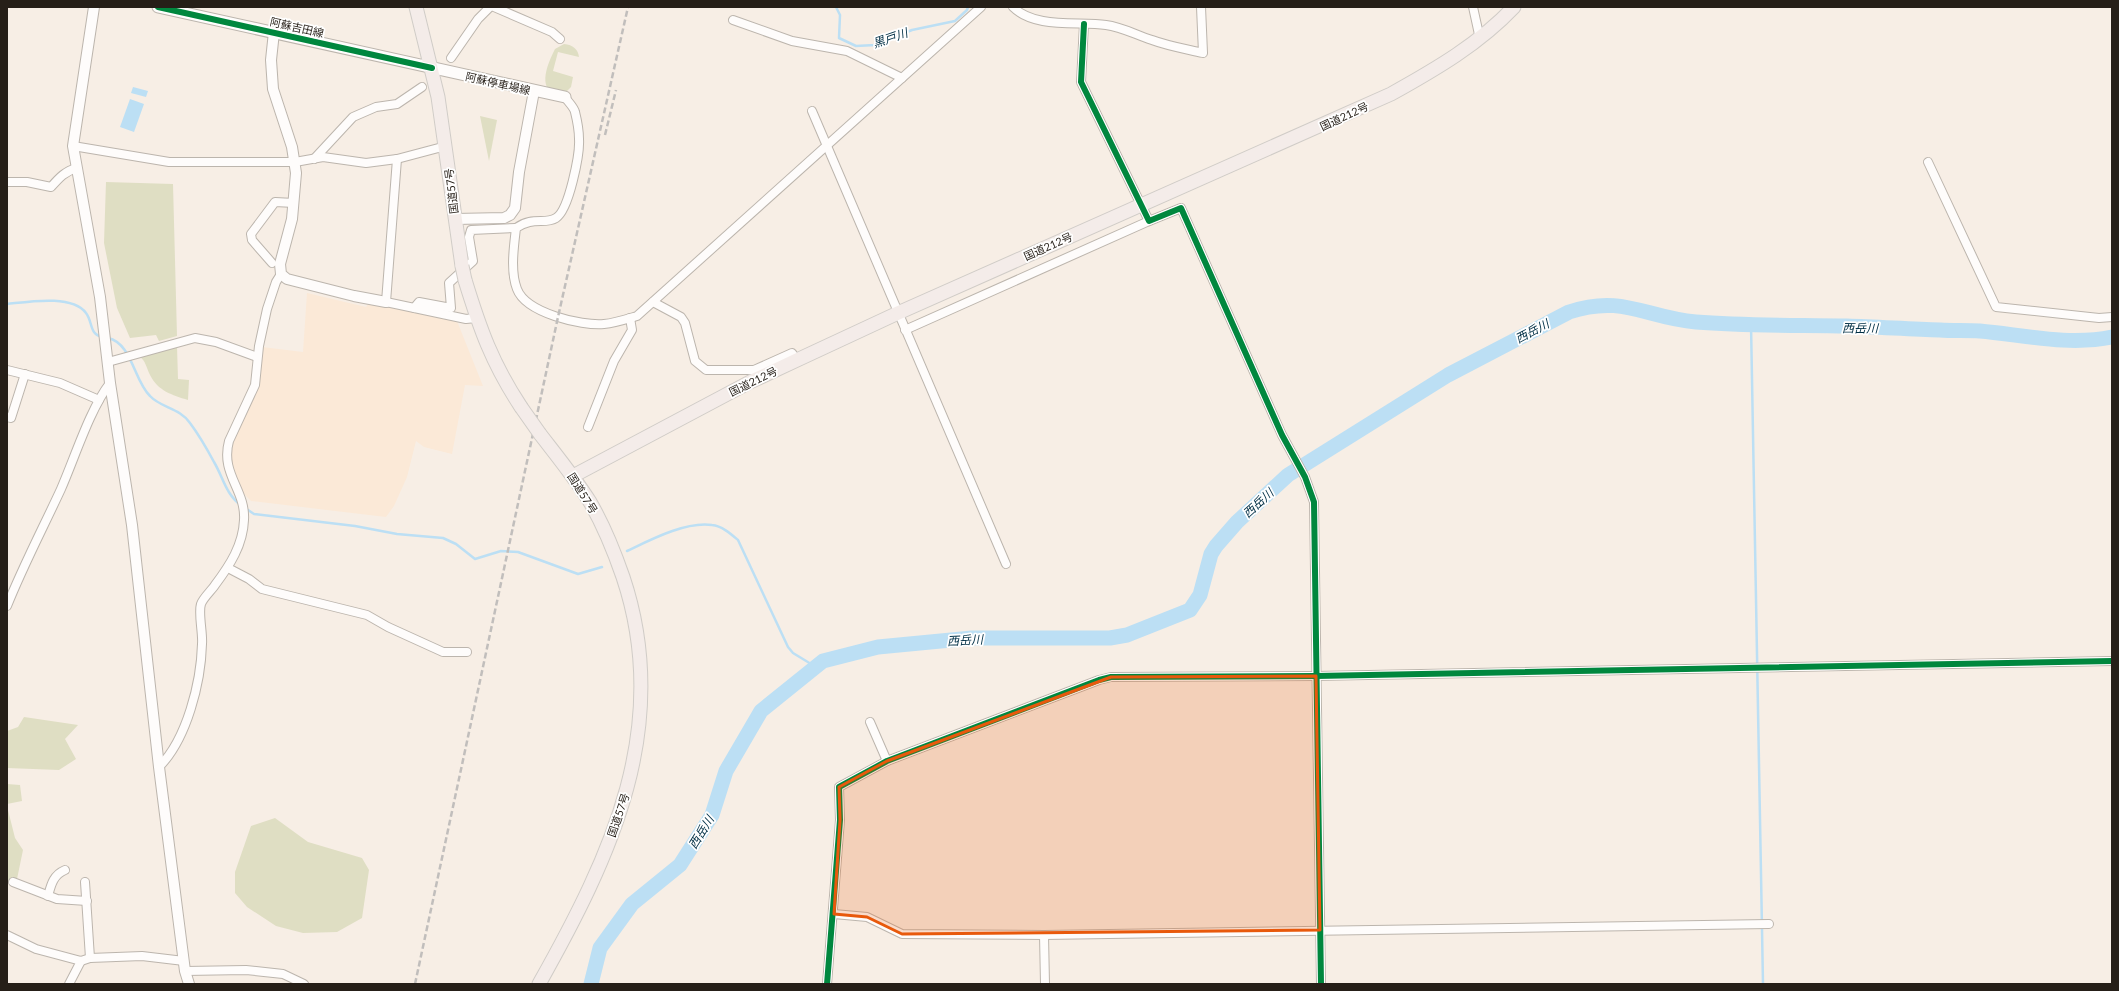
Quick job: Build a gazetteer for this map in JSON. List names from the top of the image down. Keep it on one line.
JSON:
{"streets":{"highway":["国道212号","国道57号"],"main road":["阿蘇吉田線","阿蘇停車場線"]},"crossings":[["阿蘇吉田線","阿蘇停車場線"],["阿蘇吉田線","国道57号"],["阿蘇停車場線","国道57号"],["国道212号","国道57号"]],"water":["黒戸川","西岳川"]}
